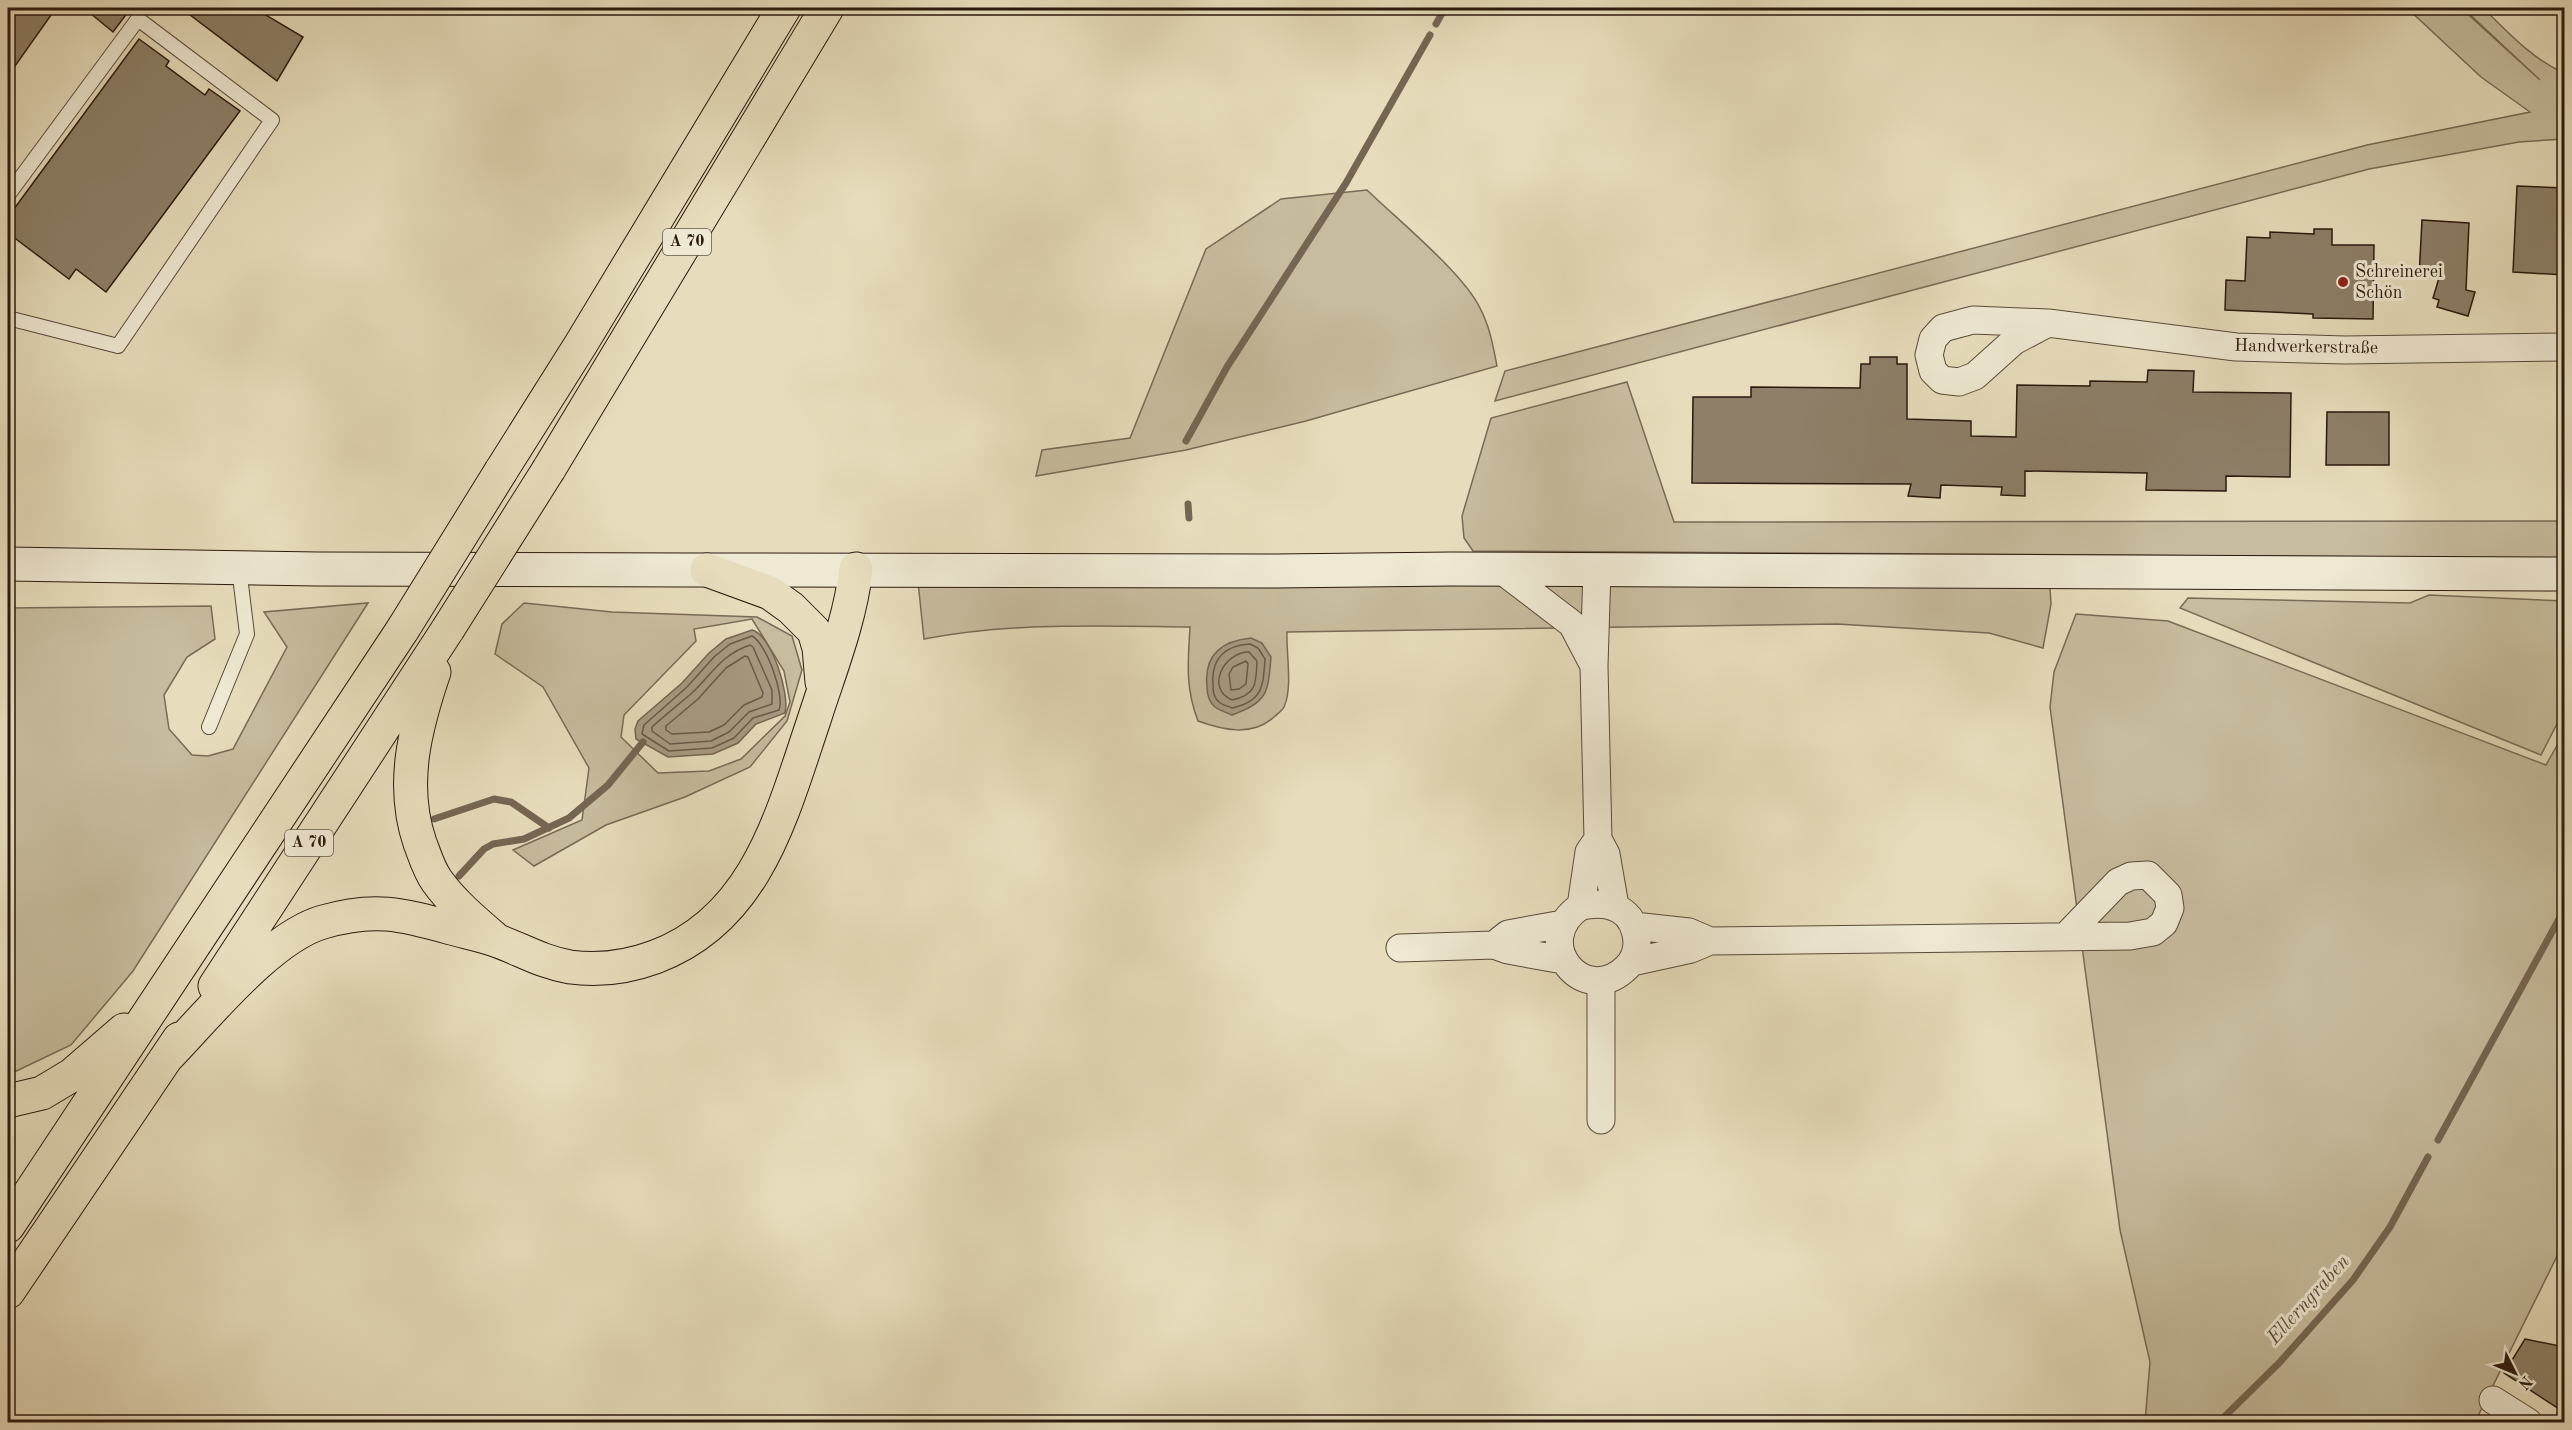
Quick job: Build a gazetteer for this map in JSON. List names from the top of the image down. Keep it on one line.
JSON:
{"streets":{"highway":["A 70"],"street":["Handwerkerstraße"]},"water":["Ellerngraben"],"places":["Schreinerei Schön"],"north":"bottom right"}
